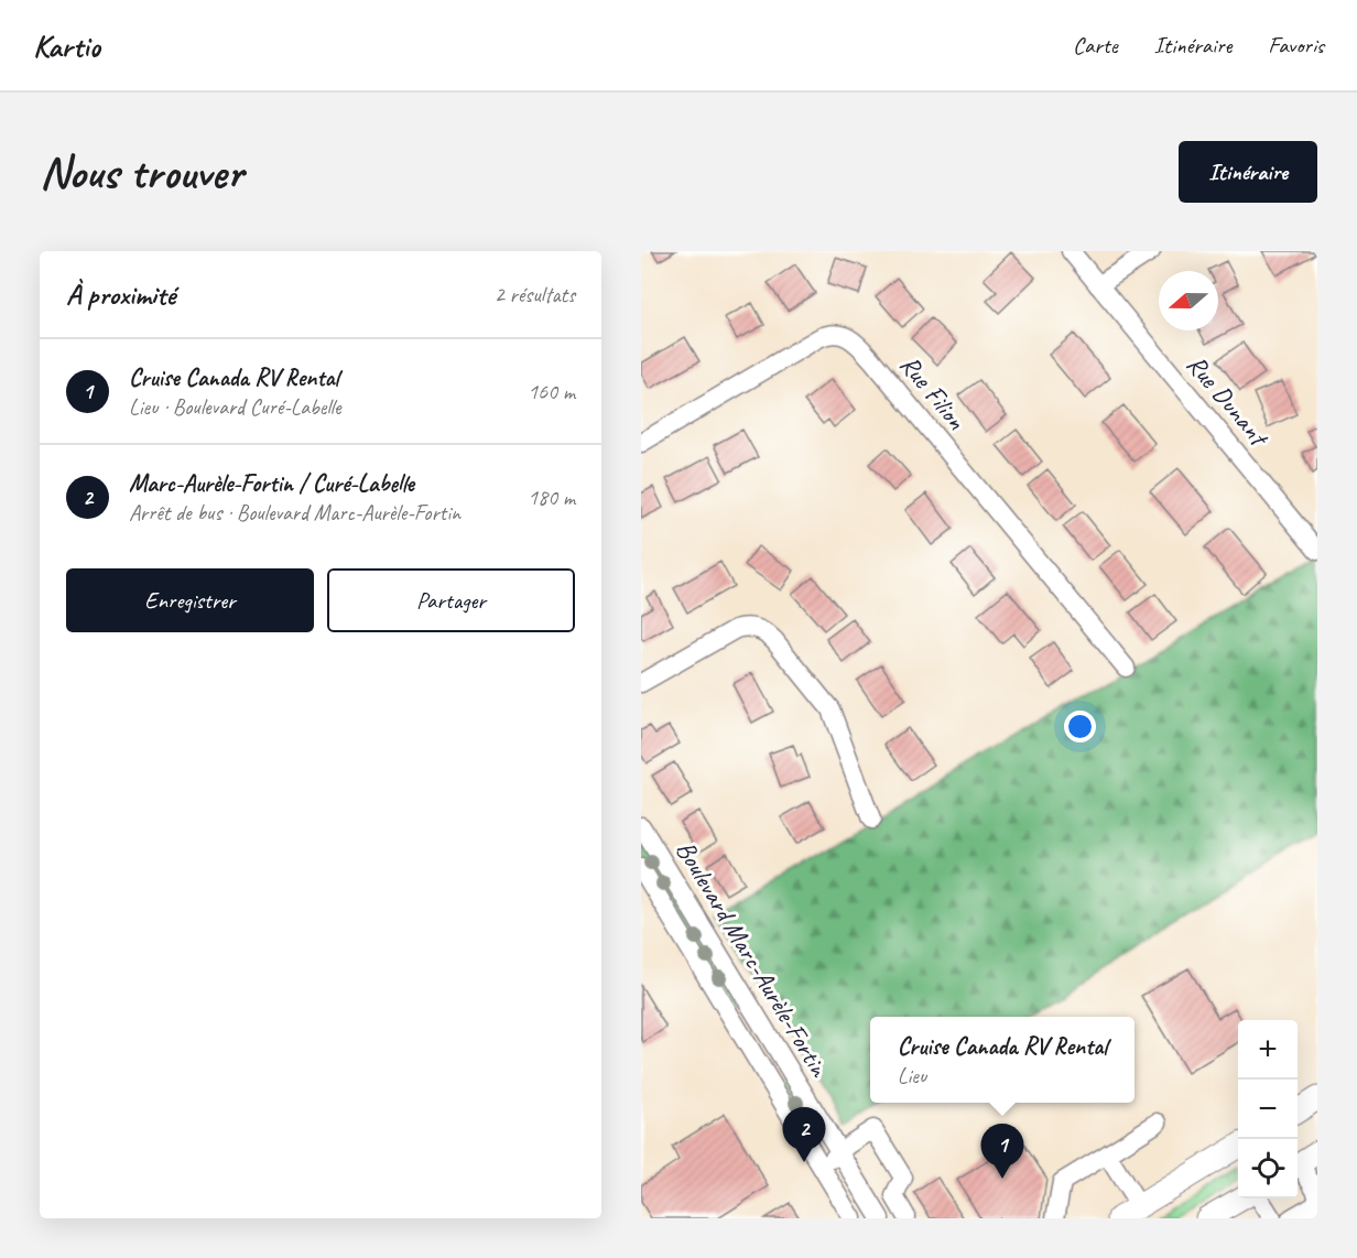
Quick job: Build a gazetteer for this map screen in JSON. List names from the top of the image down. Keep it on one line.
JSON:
{"streets":{"street":["Rue Filion","Rue Dunant","Boulevard Marc-Aurèle-Fortin"]},"north":"left","page":{"header":"Kartio","nav":["Carte","Itinéraire","Favoris"],"buttons":["Itinéraire",["Enregistrer","Partager"]],"title":"Nous trouver","heading":["À proximité","2 résultats"],"list":[{"mark":"1","name":"Cruise Canada RV Rental","note":"Lieu · Boulevard Curé-Labelle","value":"160 m"},{"mark":"2","name":"Marc-Aurèle-Fortin / Curé-Labelle","note":"Arrêt de bus · Boulevard Marc-Aurèle-Fortin","value":"180 m"}],"popup":["Cruise Canada RV Rental","Lieu"],"map_buttons":["+","−"],"pins":["2","1"]}}
